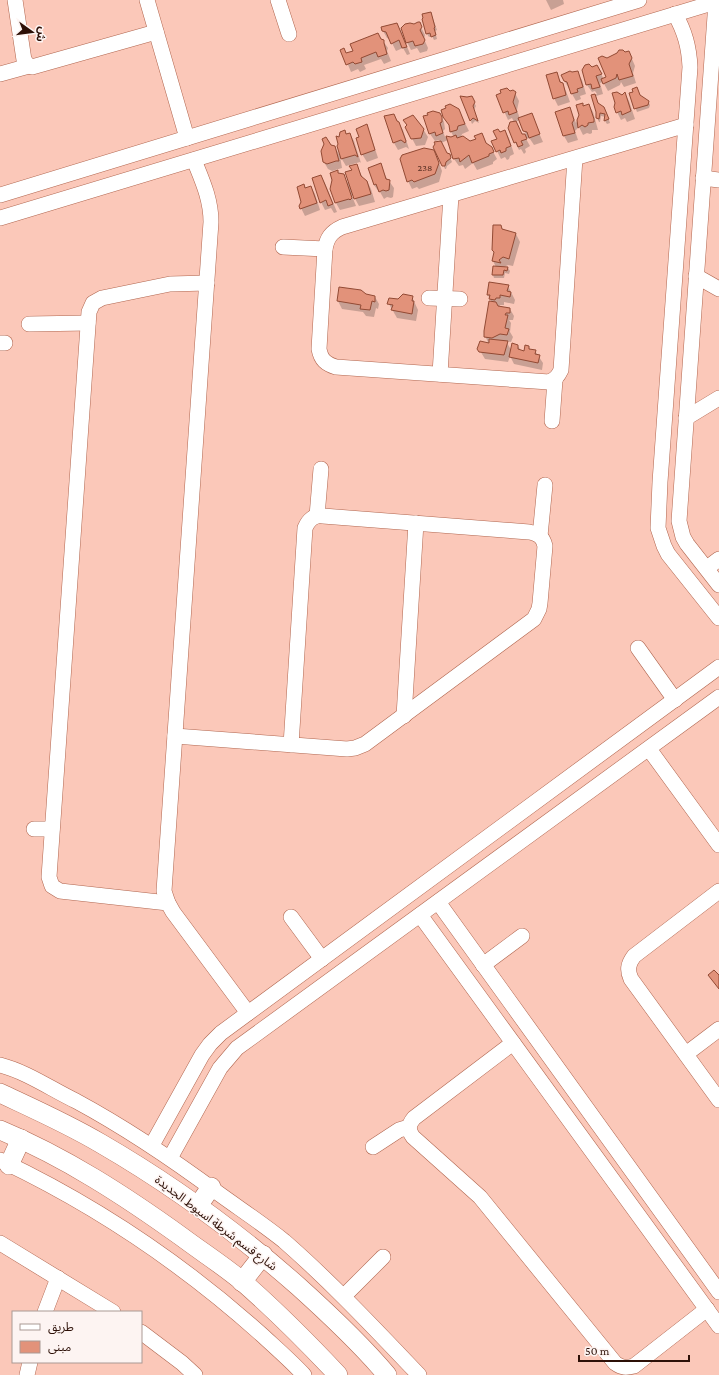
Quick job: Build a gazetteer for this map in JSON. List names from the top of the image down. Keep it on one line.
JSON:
{"streets":{"main road":["شارع قسم شرطة اسيوط الجديدة"]},"house_numbers":["238"],"legend":["طريق","مبنى"],"scale_bar":"50 m","north":"right"}
